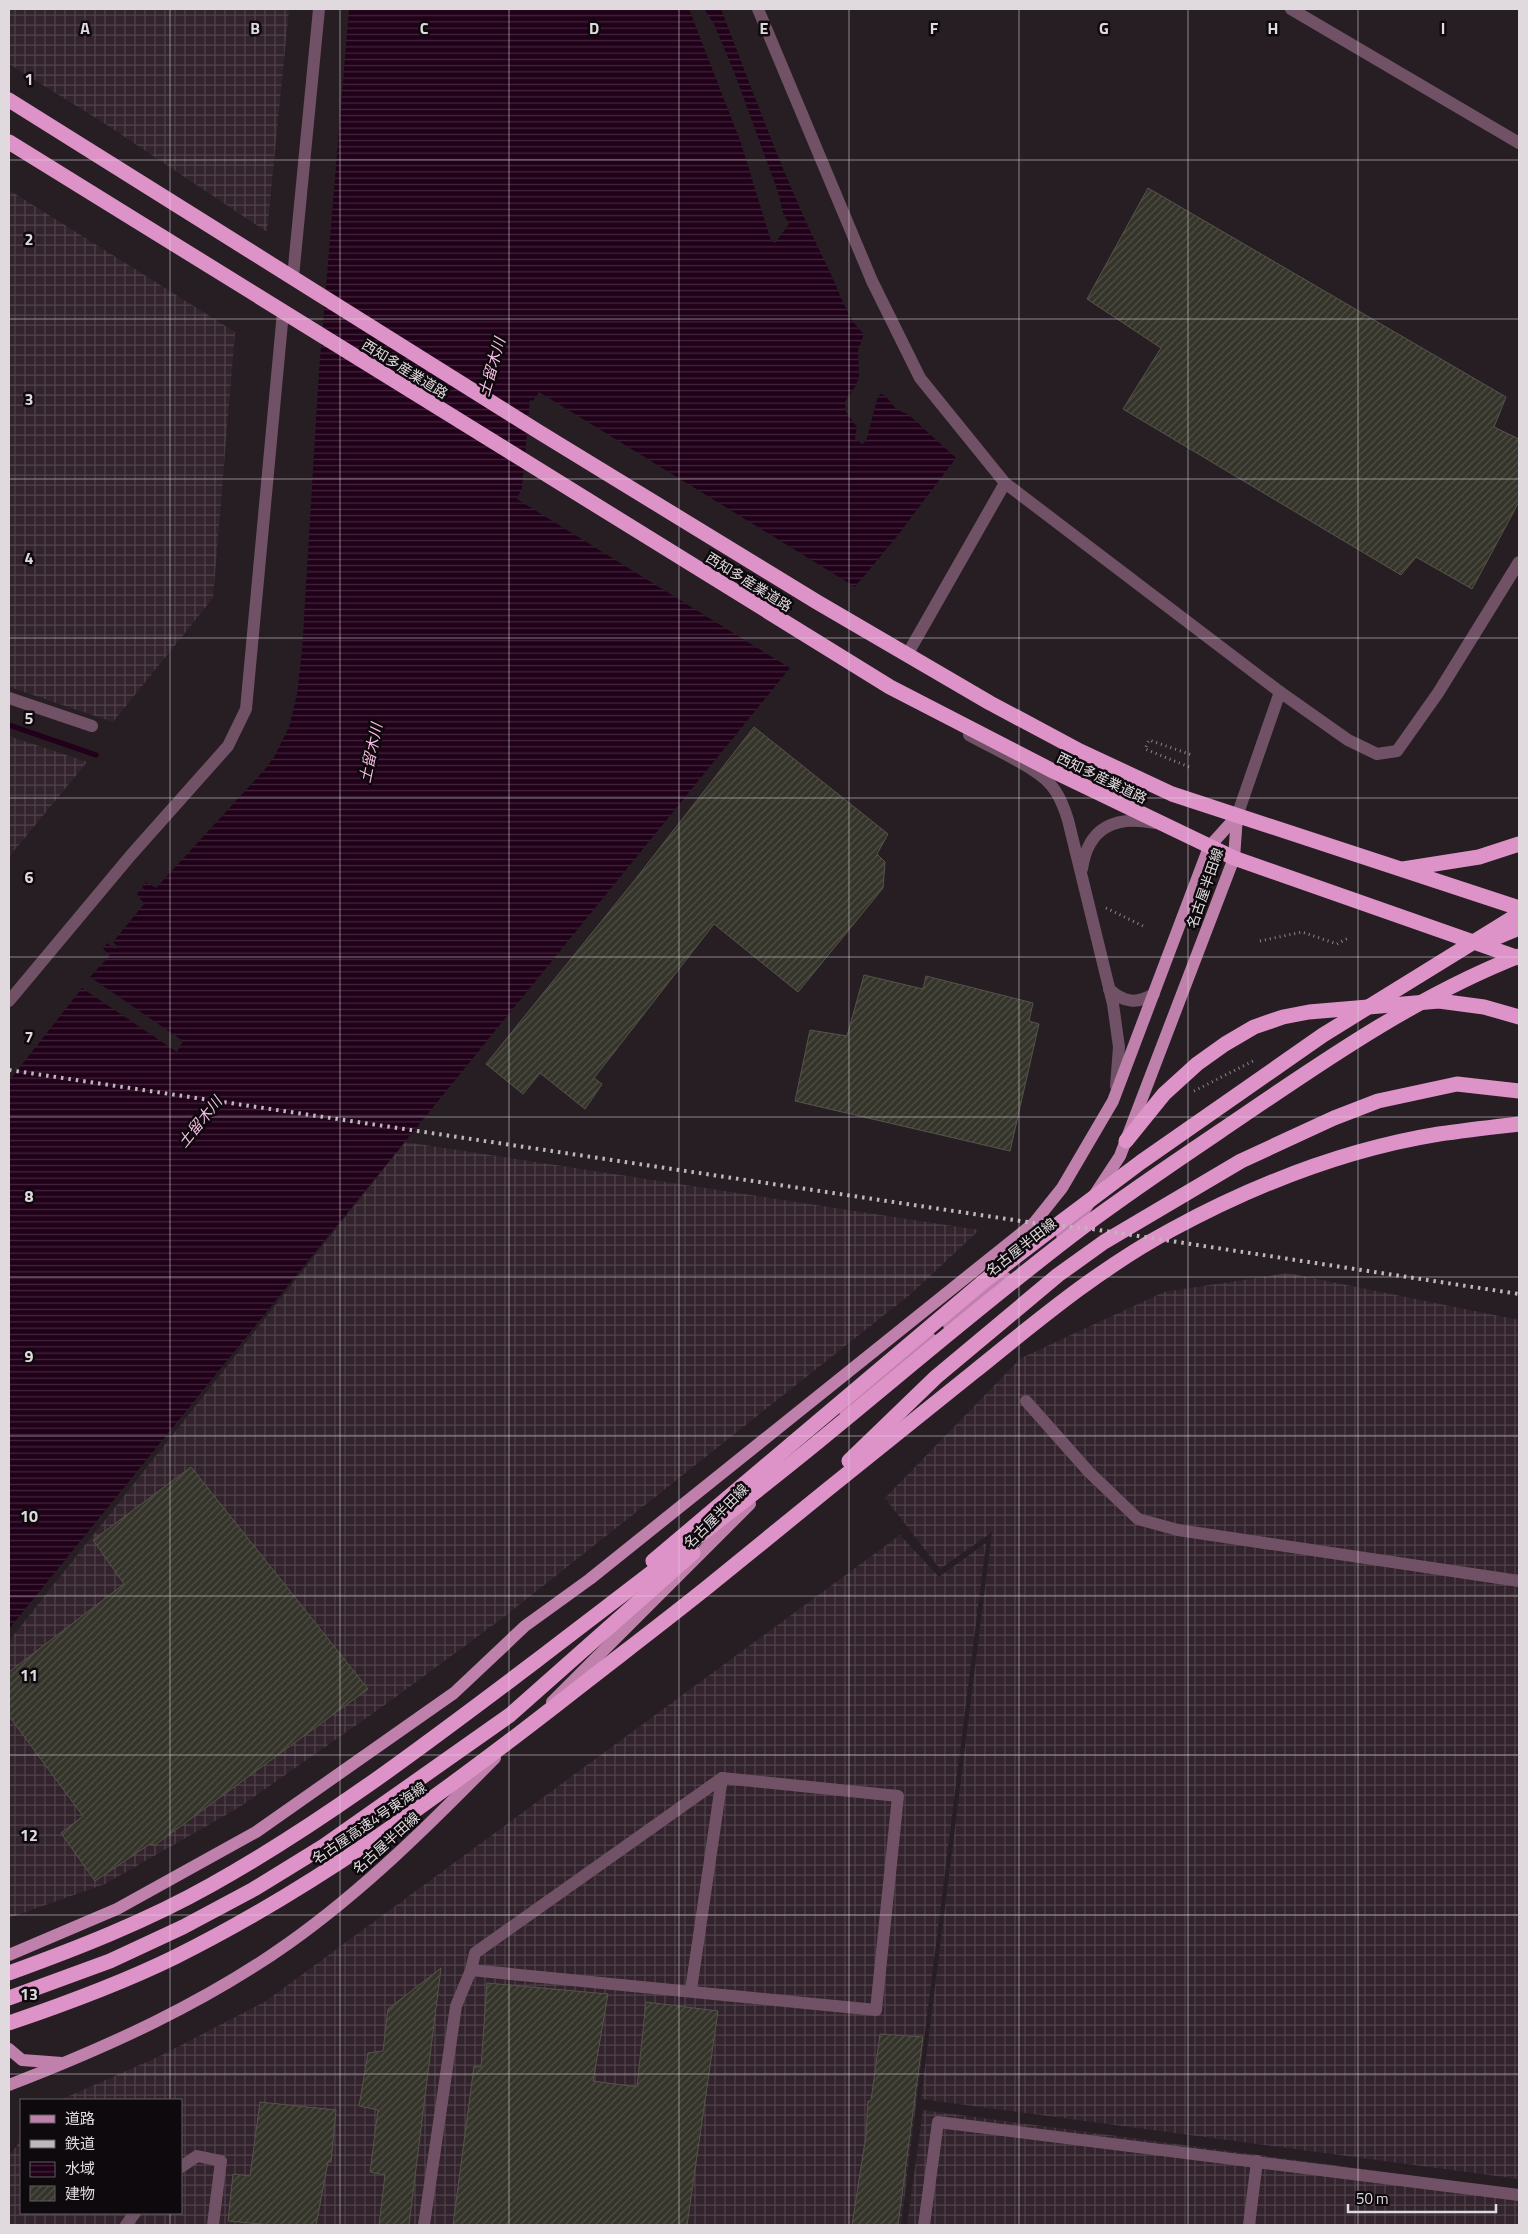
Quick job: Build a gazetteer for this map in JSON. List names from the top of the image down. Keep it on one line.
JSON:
{"streets":{"highway":["西知多産業道路","名古屋高速4号東海線"],"main road":["名古屋半田線"]},"crossings":[["西知多産業道路","名古屋半田線"]],"water":["土留木川"],"legend":["道路","鉄道","水域","建物"],"scale_bar":"50 m","grid":{"columns":["A","B","C","D","E","F","G","H","I"],"rows":["1","2","3","4","5","6","7","8","9","10","11","12","13"]}}
